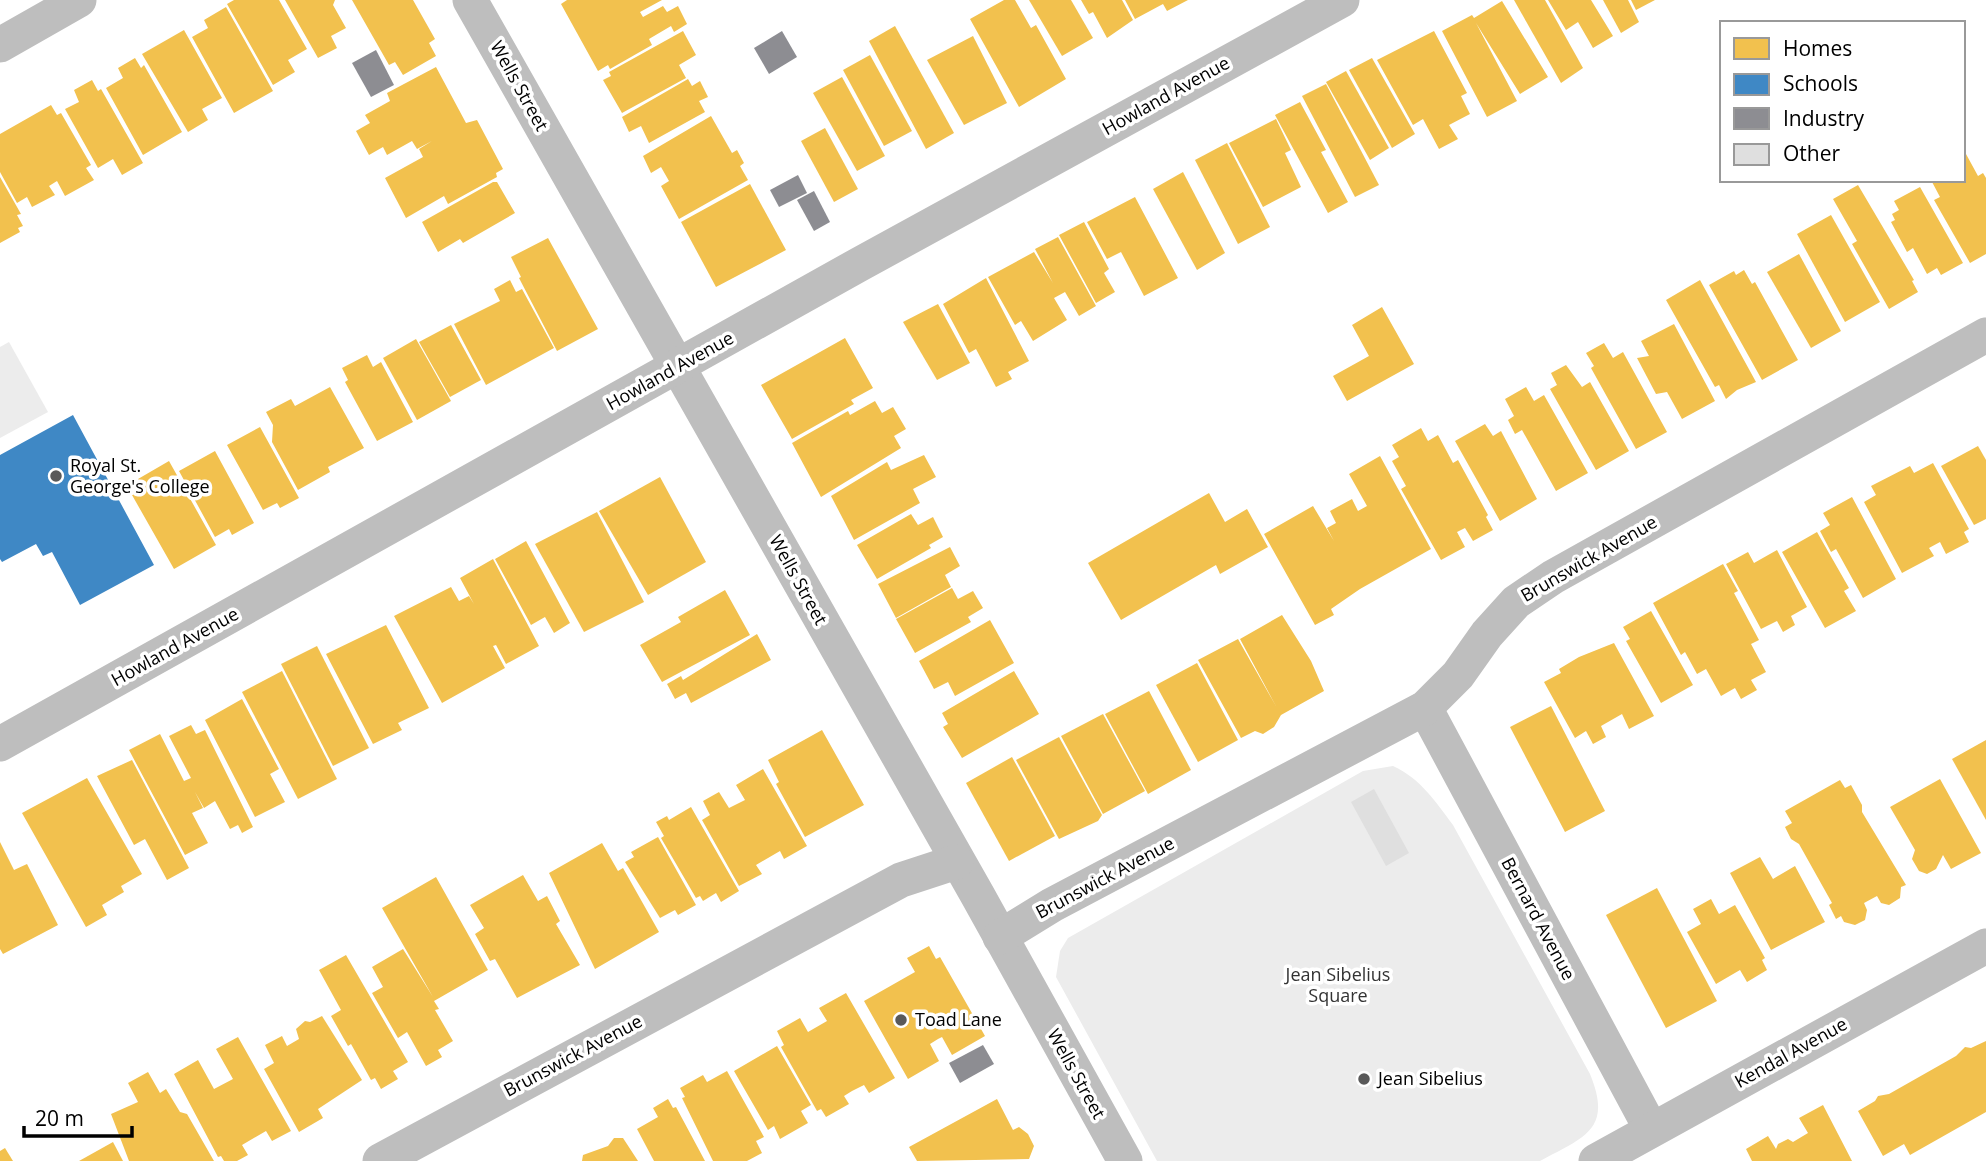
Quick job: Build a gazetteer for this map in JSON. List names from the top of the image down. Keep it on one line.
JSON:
{"streets":{"street":["Wells Street","Howland Avenue","Brunswick Avenue","Bernard Avenue","Kendal Avenue"]},"crossings":[["Wells Street","Howland Avenue"],["Wells Street","Brunswick Avenue"],["Brunswick Avenue","Bernard Avenue"],["Bernard Avenue","Kendal Avenue"]],"parks":["Jean Sibelius Square"],"places":["Royal St. George's College","Toad Lane","Jean Sibelius"],"legend":["Homes","Schools","Industry","Other"],"scale_bar":"20 m"}
